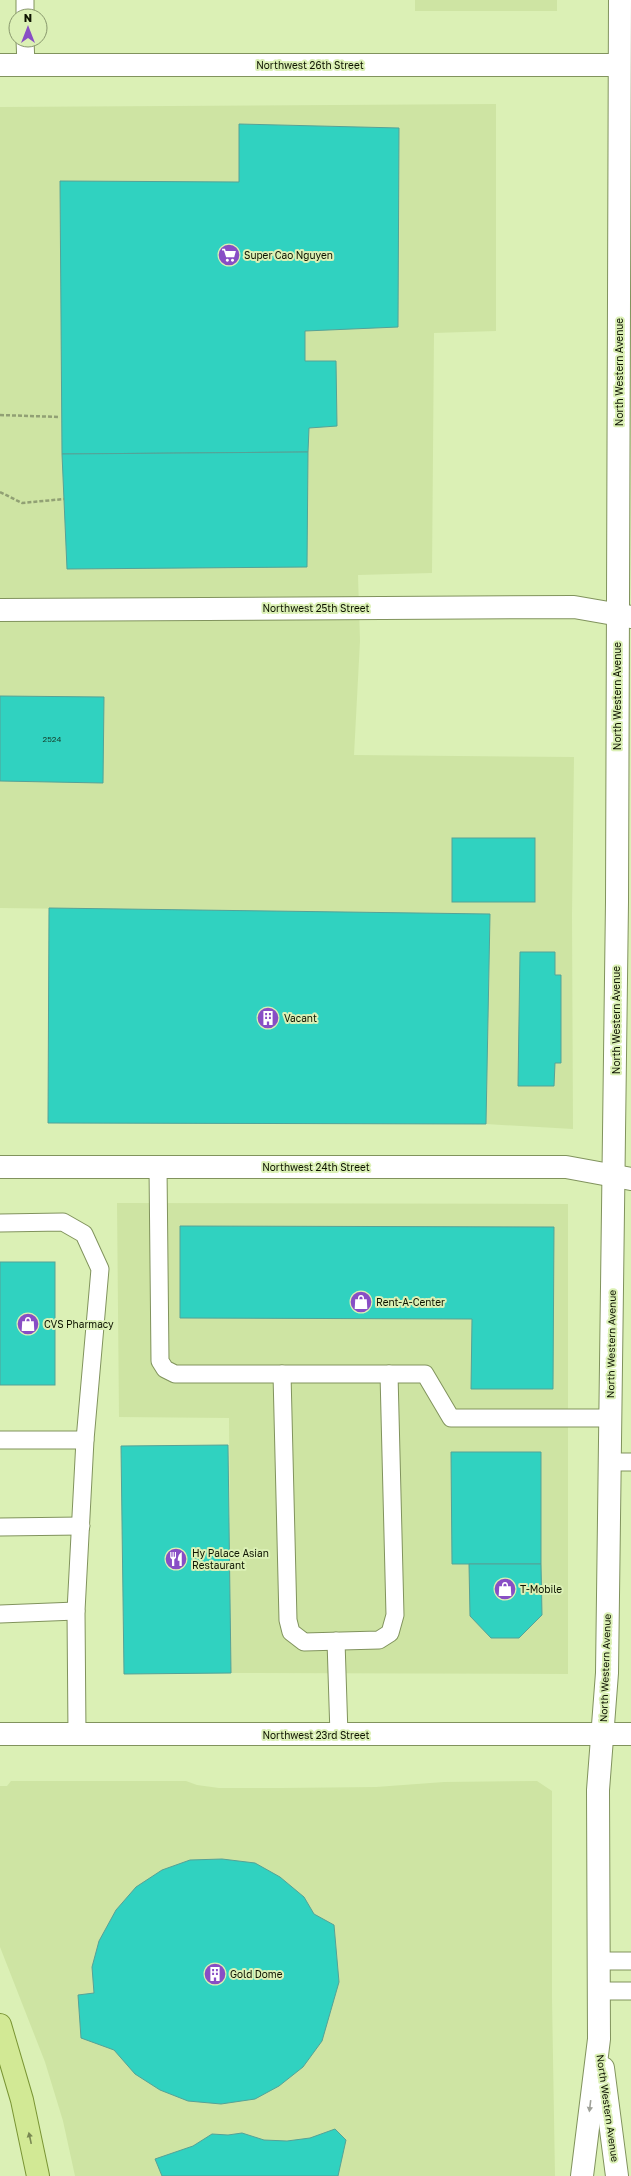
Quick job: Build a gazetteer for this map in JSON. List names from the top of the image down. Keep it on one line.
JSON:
{"streets":{"street":["Northwest 26th Street","North Western Avenue","Northwest 25th Street","Northwest 24th Street","Northwest 23rd Street"]},"crossings":[["Northwest 26th Street","North Western Avenue"],["North Western Avenue","Northwest 25th Street"],["North Western Avenue","Northwest 24th Street"],["North Western Avenue","Northwest 23rd Street"]],"places":{"supermarket":["Super Cao Nguyen"],"building":["Vacant","Gold Dome"],"shop":["Rent-A-Center","CVS Pharmacy","T-Mobile"],"restaurant":["Hy Palace Asian Restaurant"]},"house_numbers":["2524"],"north":"top"}
